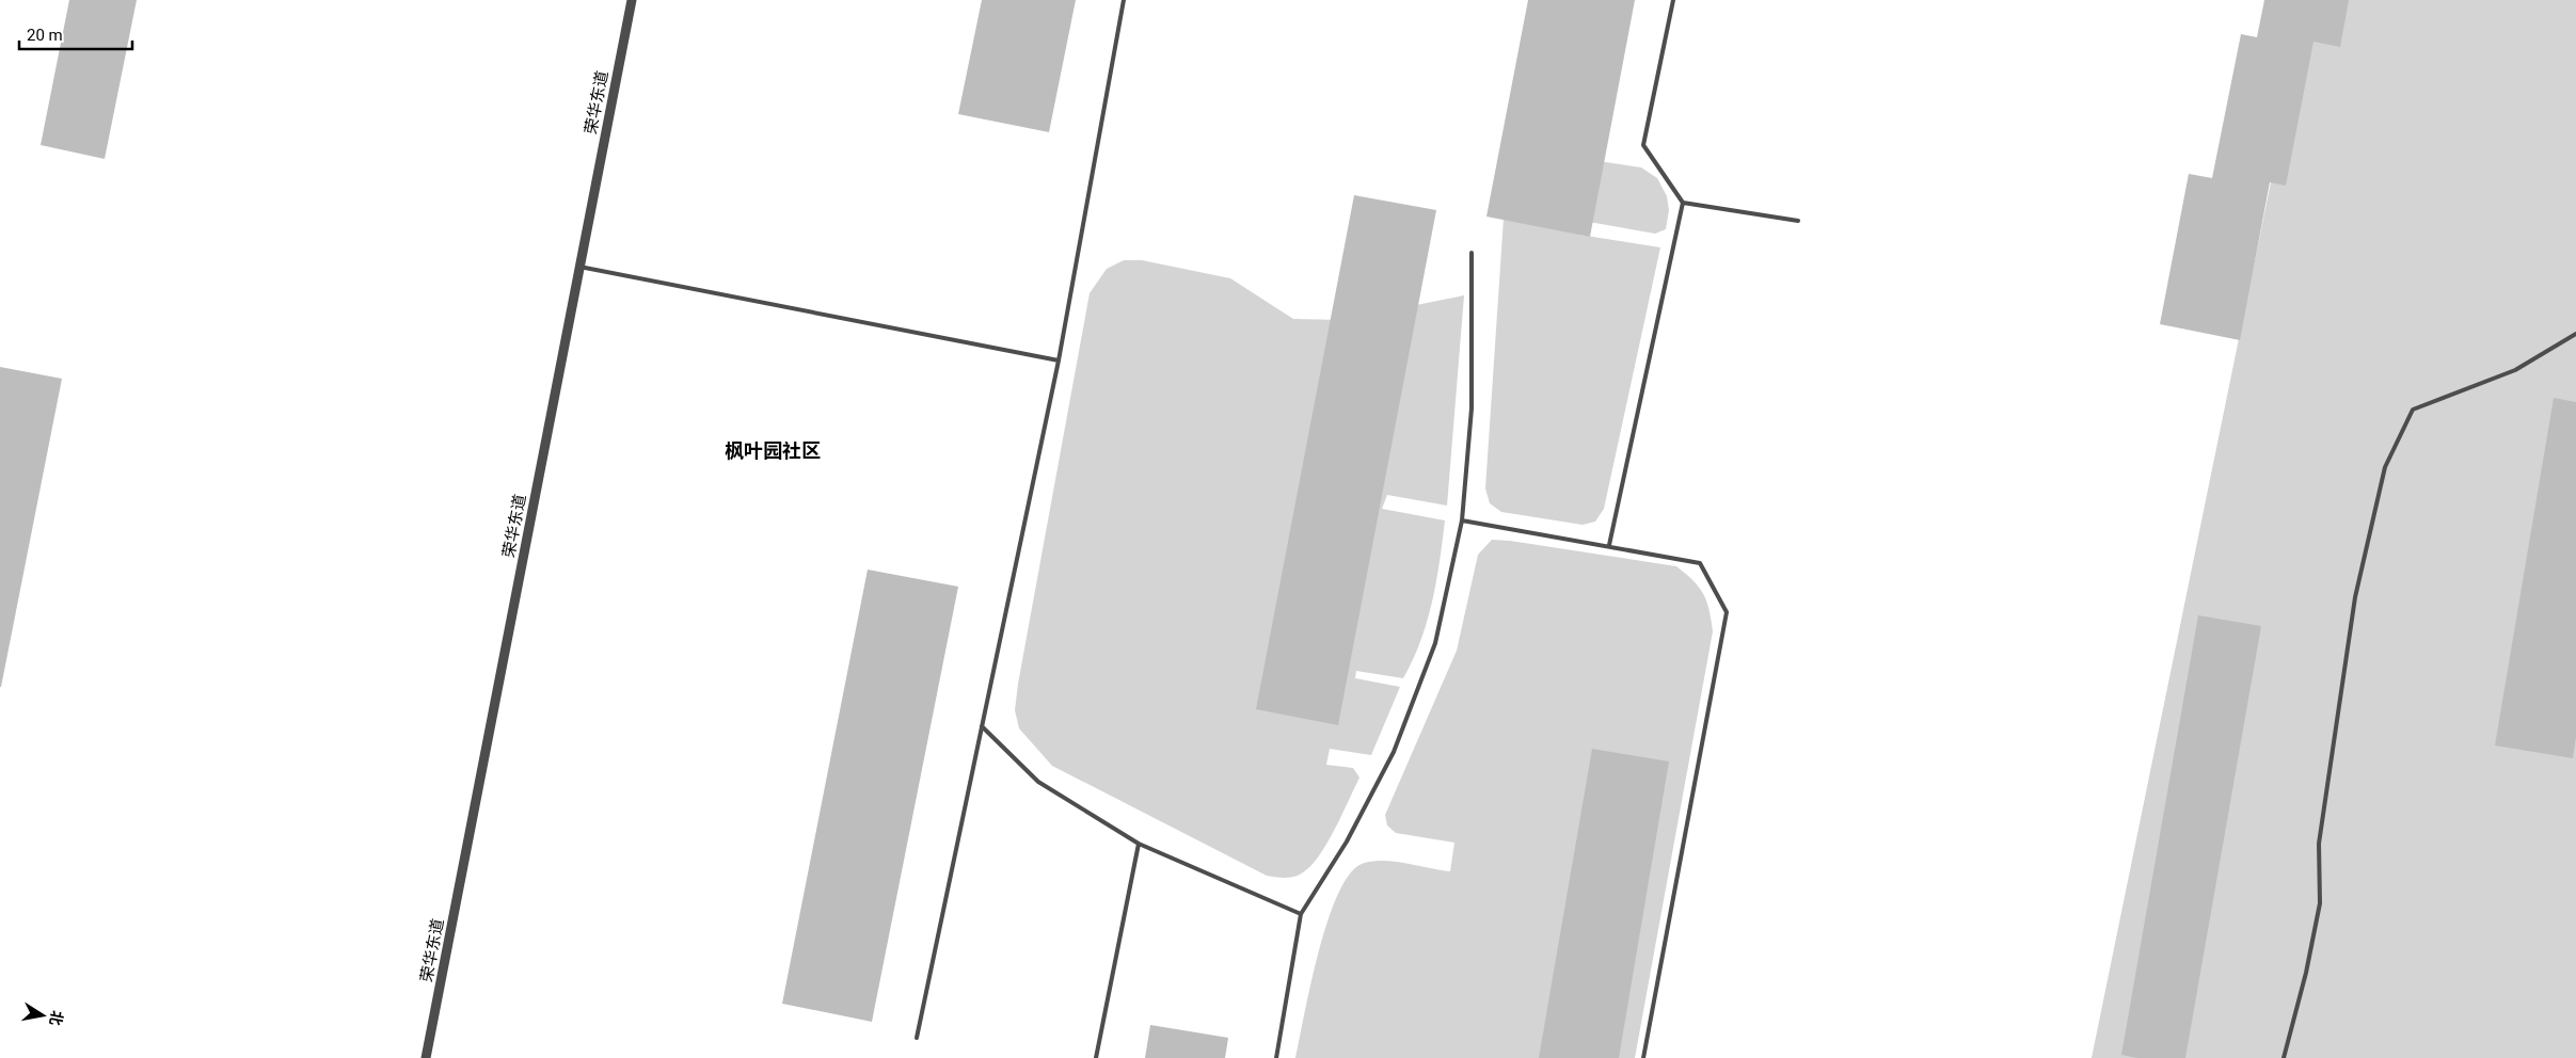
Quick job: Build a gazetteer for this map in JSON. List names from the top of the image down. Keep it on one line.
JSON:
{"streets":{"street":["荣华东道"]},"districts":["枫叶园社区"],"scale_bar":"20 m","north":"right"}
